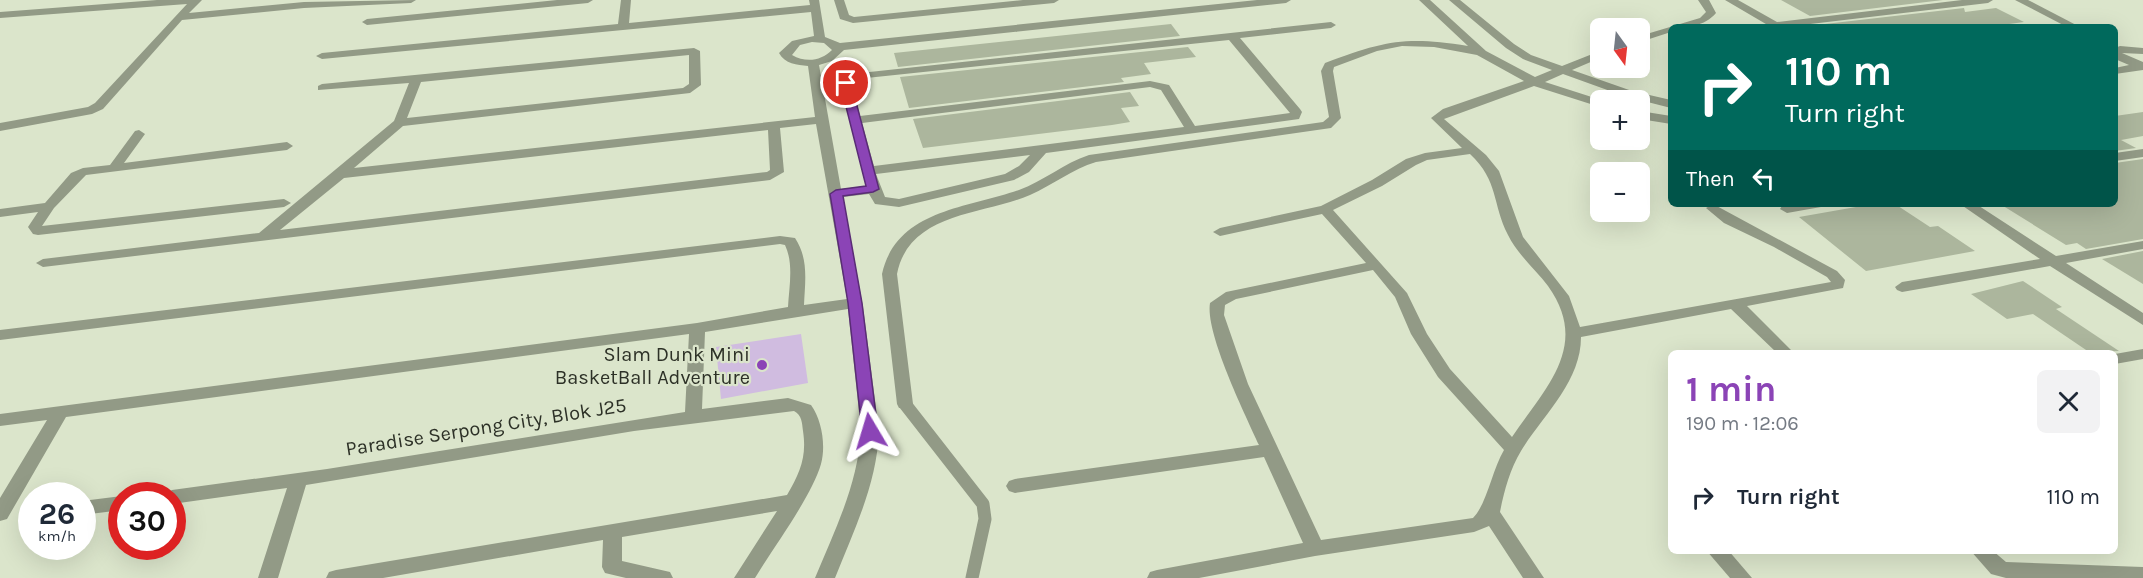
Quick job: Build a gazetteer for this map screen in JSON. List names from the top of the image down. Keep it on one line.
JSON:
{"streets":{"street":["Paradise Serpong City, Blok J25"]},"places":["Slam Dunk Mini BasketBall Adventure"],"north":"bottom","page":{"map_buttons":["+","−"],"turn":["110 m","Turn right"],"then":"Then","heading":["1 min","190 m · 12:06"],"list":[{"name":"Turn right","value":"110 m"}],"speed":"26 km/h","limit":"30"}}
